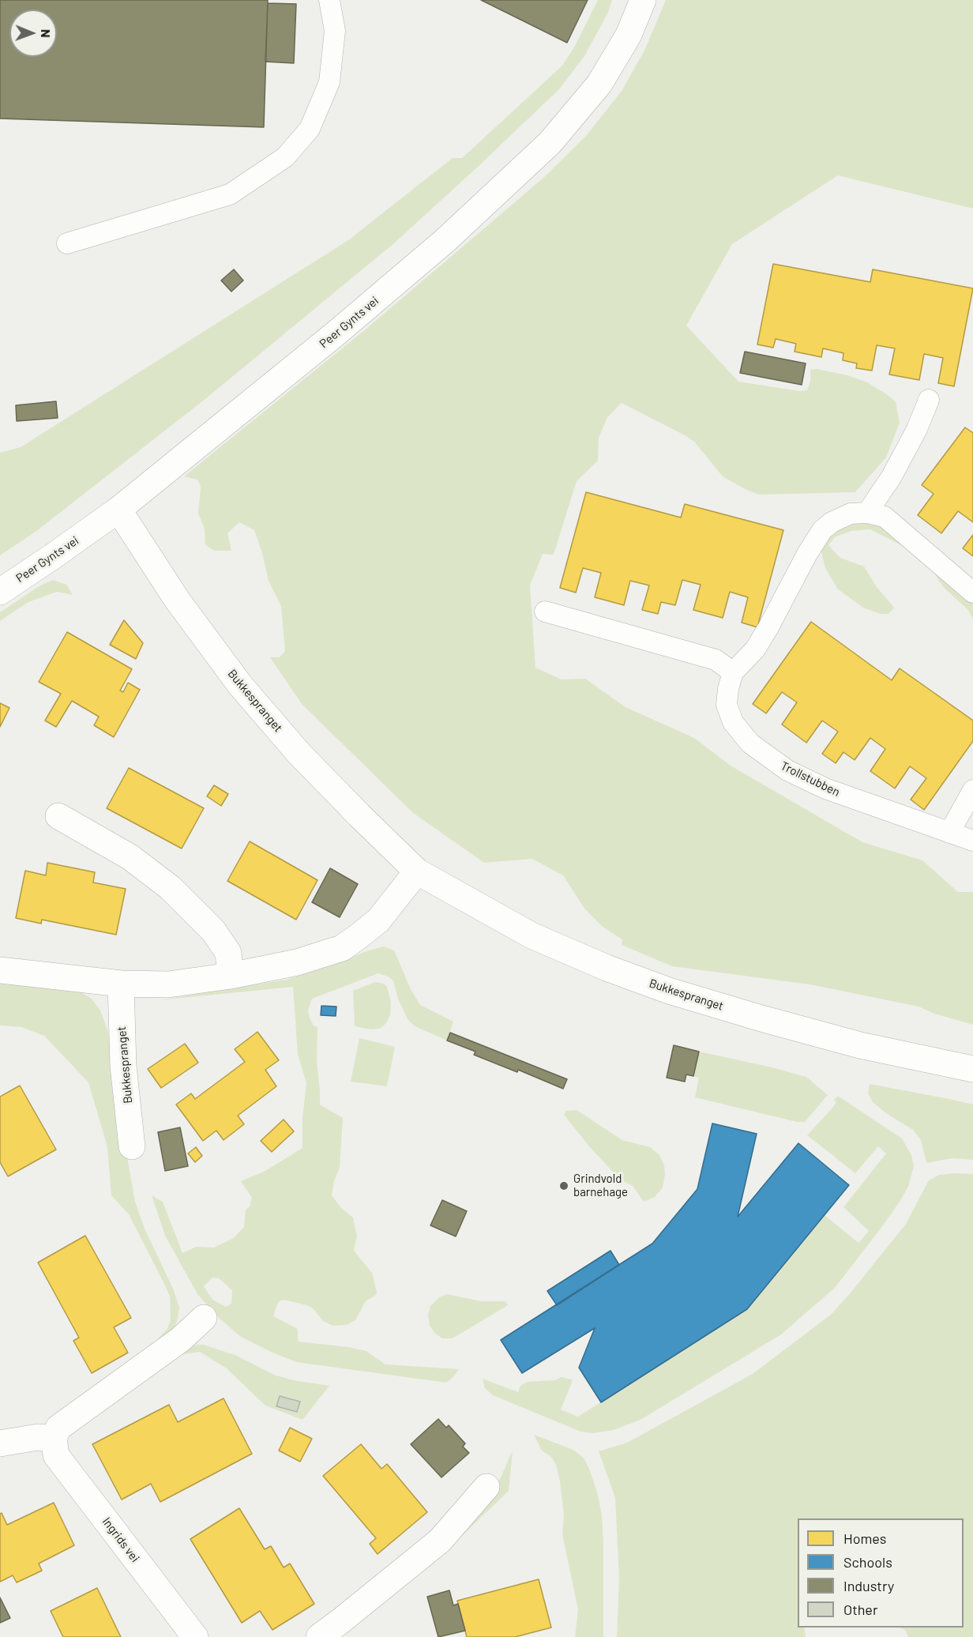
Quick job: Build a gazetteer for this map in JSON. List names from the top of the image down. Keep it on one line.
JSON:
{"streets":{"street":["Peer Gynts vei","Bukkespranget","Ingrids vei"],"lane":["Trollstubben"]},"crossings":[["Peer Gynts vei","Bukkespranget"]],"places":["Grindvold barnehage"],"legend":["Homes","Schools","Industry","Other"],"north":"right"}
